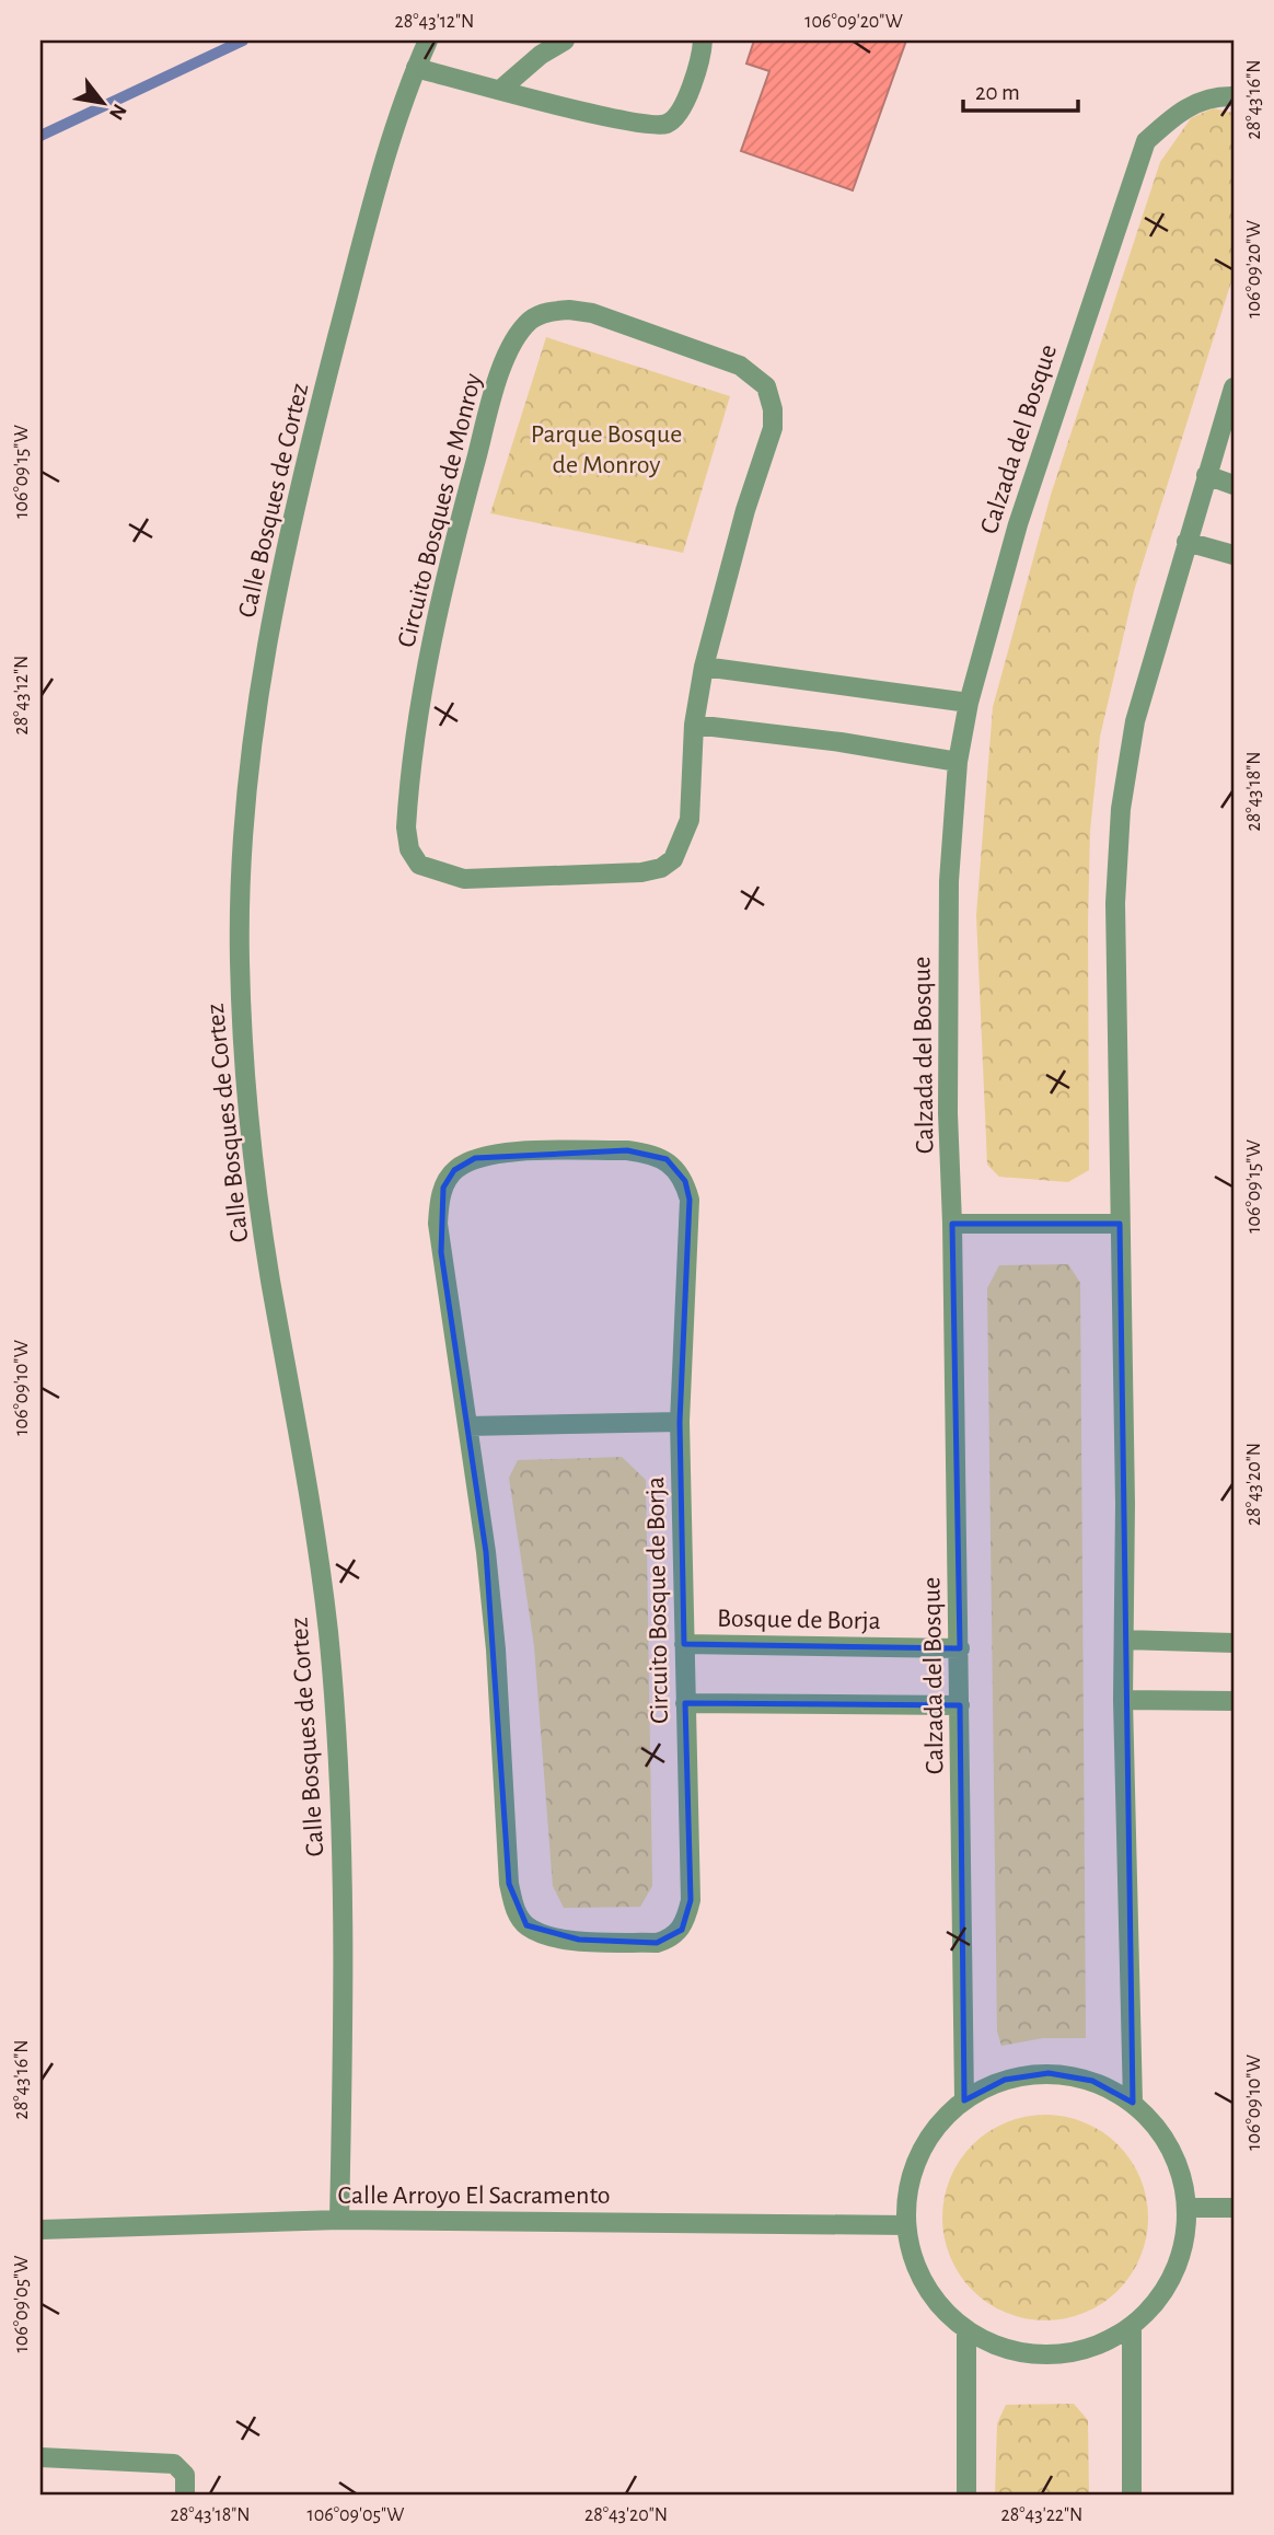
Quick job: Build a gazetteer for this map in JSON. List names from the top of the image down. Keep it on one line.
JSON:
{"streets":{"street":["Calzada del Bosque","Calle Bosques de Cortez","Circuito Bosques de Monroy","Circuito Bosque de Borja","Bosque de Borja","Calle Arroyo El Sacramento"]},"crossings":[["Calzada del Bosque","Bosque de Borja"],["Calle Bosques de Cortez","Calle Arroyo El Sacramento"],["Circuito Bosque de Borja","Bosque de Borja"]],"parks":["Parque Bosque de Monroy"],"scale_bar":"20 m","north":"bottom right","coordinates":["28°43'12\"N","106°09'20\"W","28°43'16\"N","106°09'15\"W","28°43'18\"N","106°09'10\"W","28°43'20\"N","106°09'05\"W","28°43'22\"N"]}
